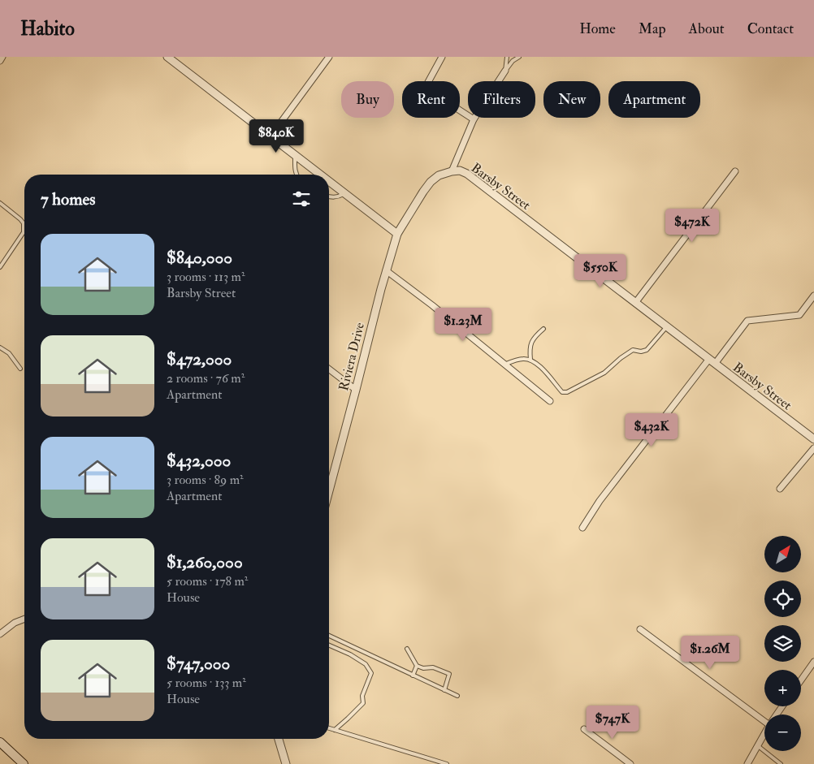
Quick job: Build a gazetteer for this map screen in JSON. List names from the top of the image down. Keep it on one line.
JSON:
{"streets":{"street":["Barsby Street","Riviera Drive"]},"crossings":[["Barsby Street","Riviera Drive"]],"north":"top right","page":{"header":"Habito","nav":["Home","Map","About","Contact"],"chip":["Buy","Rent","Filters","New","Apartment"],"price":["$840K","$472K","$550K","$1.23M","$432K","$1.26M","$747K"],"heading":"7 homes","list":[{"name":"$840,000","note":"3 rooms · 113 m² · Barsby Street"},{"name":"$472,000","note":"2 rooms · 76 m² · Apartment"},{"name":"$432,000","note":"3 rooms · 89 m² · Apartment"},{"name":"$1,260,000","note":"5 rooms · 178 m² · House"},{"name":"$747,000","note":"5 rooms · 133 m² · House"}],"map_buttons":["+","−"]}}
